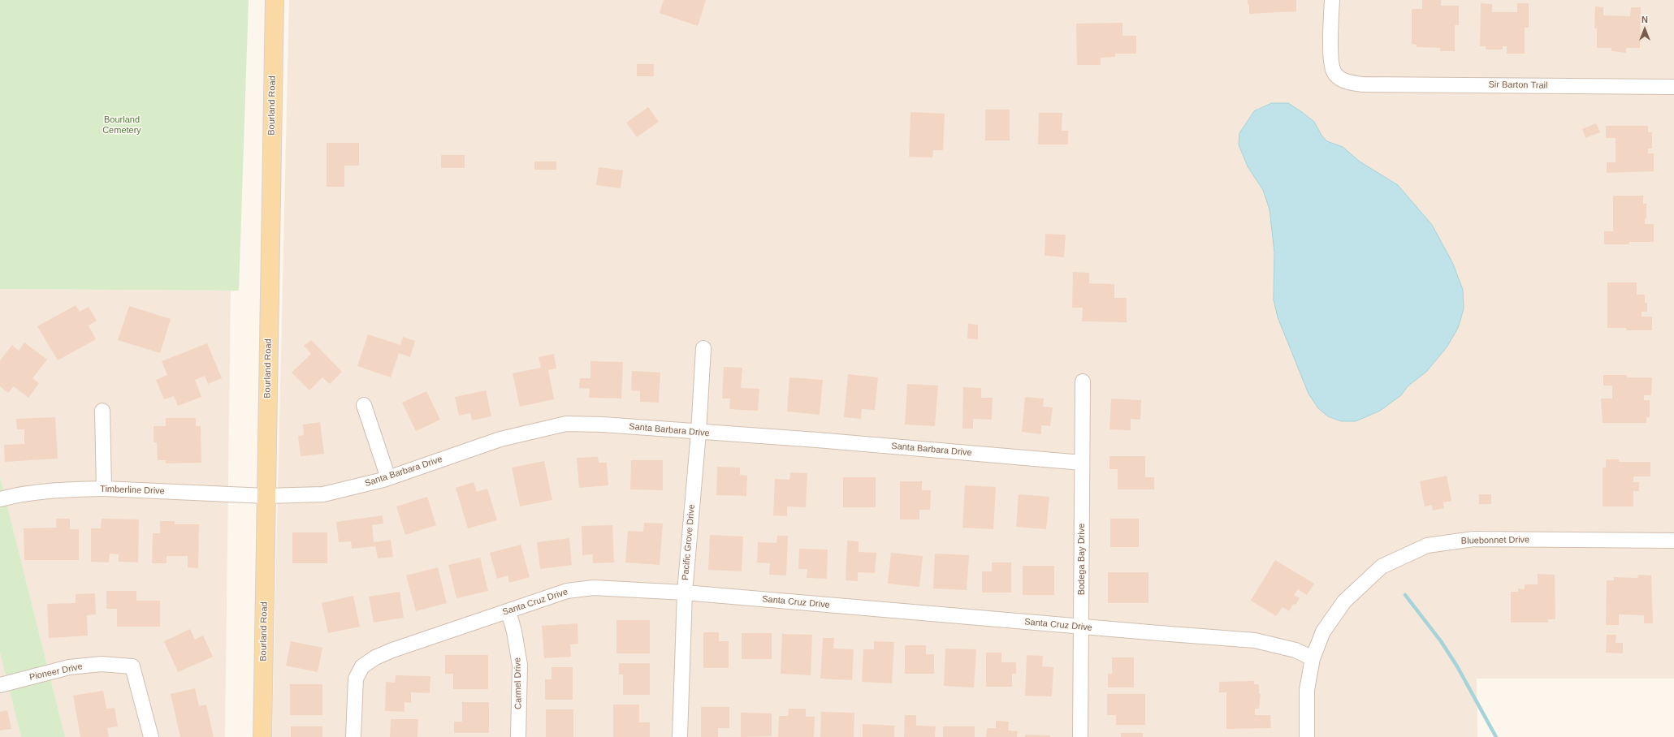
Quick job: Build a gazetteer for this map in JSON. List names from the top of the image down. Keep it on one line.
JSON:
{"streets":{"main road":["Bourland Road"],"street":["Sir Barton Trail","Santa Barbara Drive","Timberline Drive","Bluebonnet Drive","Pacific Grove Drive","Bodega Bay Drive","Santa Cruz Drive","Pioneer Drive","Carmel Drive"]},"crossings":[["Bourland Road","Santa Barbara Drive"],["Bourland Road","Timberline Drive"],["Santa Barbara Drive","Timberline Drive"],["Santa Barbara Drive","Pacific Grove Drive"],["Santa Barbara Drive","Bodega Bay Drive"],["Bluebonnet Drive","Santa Cruz Drive"],["Pacific Grove Drive","Santa Cruz Drive"],["Bodega Bay Drive","Santa Cruz Drive"],["Santa Cruz Drive","Carmel Drive"]],"parks":["Bourland Cemetery"],"north":"top"}
